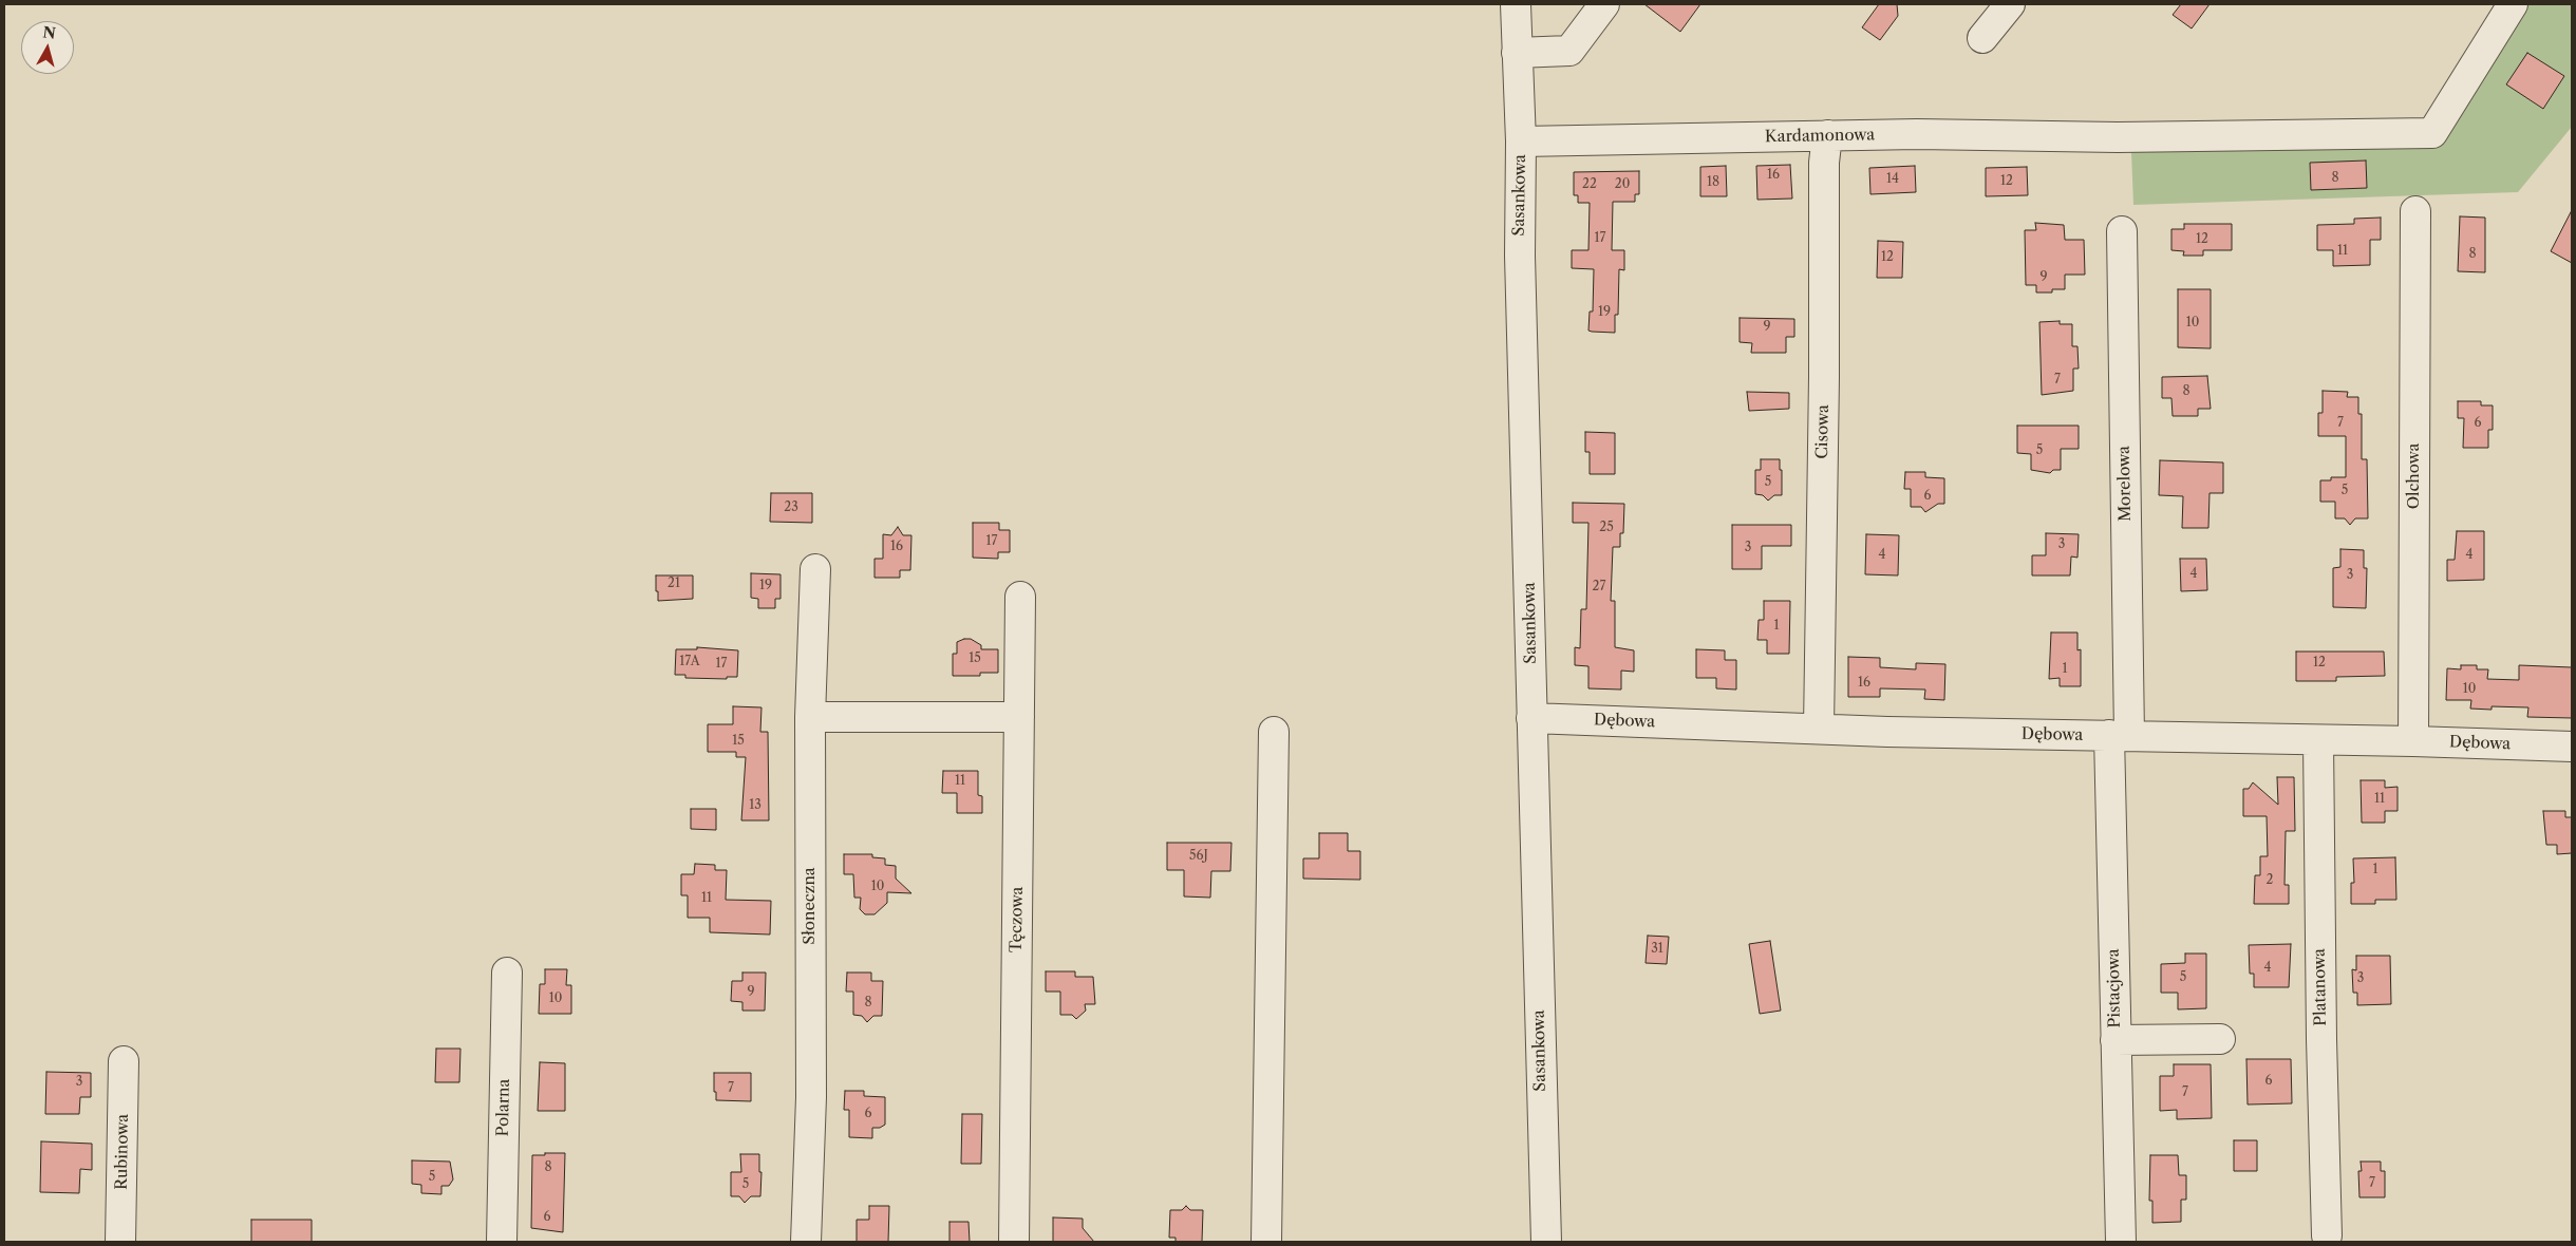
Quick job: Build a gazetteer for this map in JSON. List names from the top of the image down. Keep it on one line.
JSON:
{"streets":{"street":["Kardamonowa","Sasankowa","Cisowa","Olchowa","Morelowa","Dębowa","Słoneczna","Tęczowa","Platanowa","Pistacjowa","Polarna","Rubinowa"]},"crossings":[["Kardamonowa","Sasankowa"],["Kardamonowa","Cisowa"],["Sasankowa","Dębowa"],["Cisowa","Dębowa"],["Olchowa","Dębowa"],["Morelowa","Dębowa"],["Morelowa","Pistacjowa"],["Dębowa","Platanowa"],["Dębowa","Pistacjowa"]],"house_numbers":["16","8","14","12","18","22","20","17","12","11","8","12","9","19","10","9","7","8","7","6","5","5","5","6","23","25","17","3","16","3","4","4","4","3","21","19","27","1","15","17A","12","17","1","16","10","15","11","11","13","56J","1","2","10","11","31","4","5","3","9","10","8","6","3","7","7","6","8","5","7","5","6"],"north":"top"}
